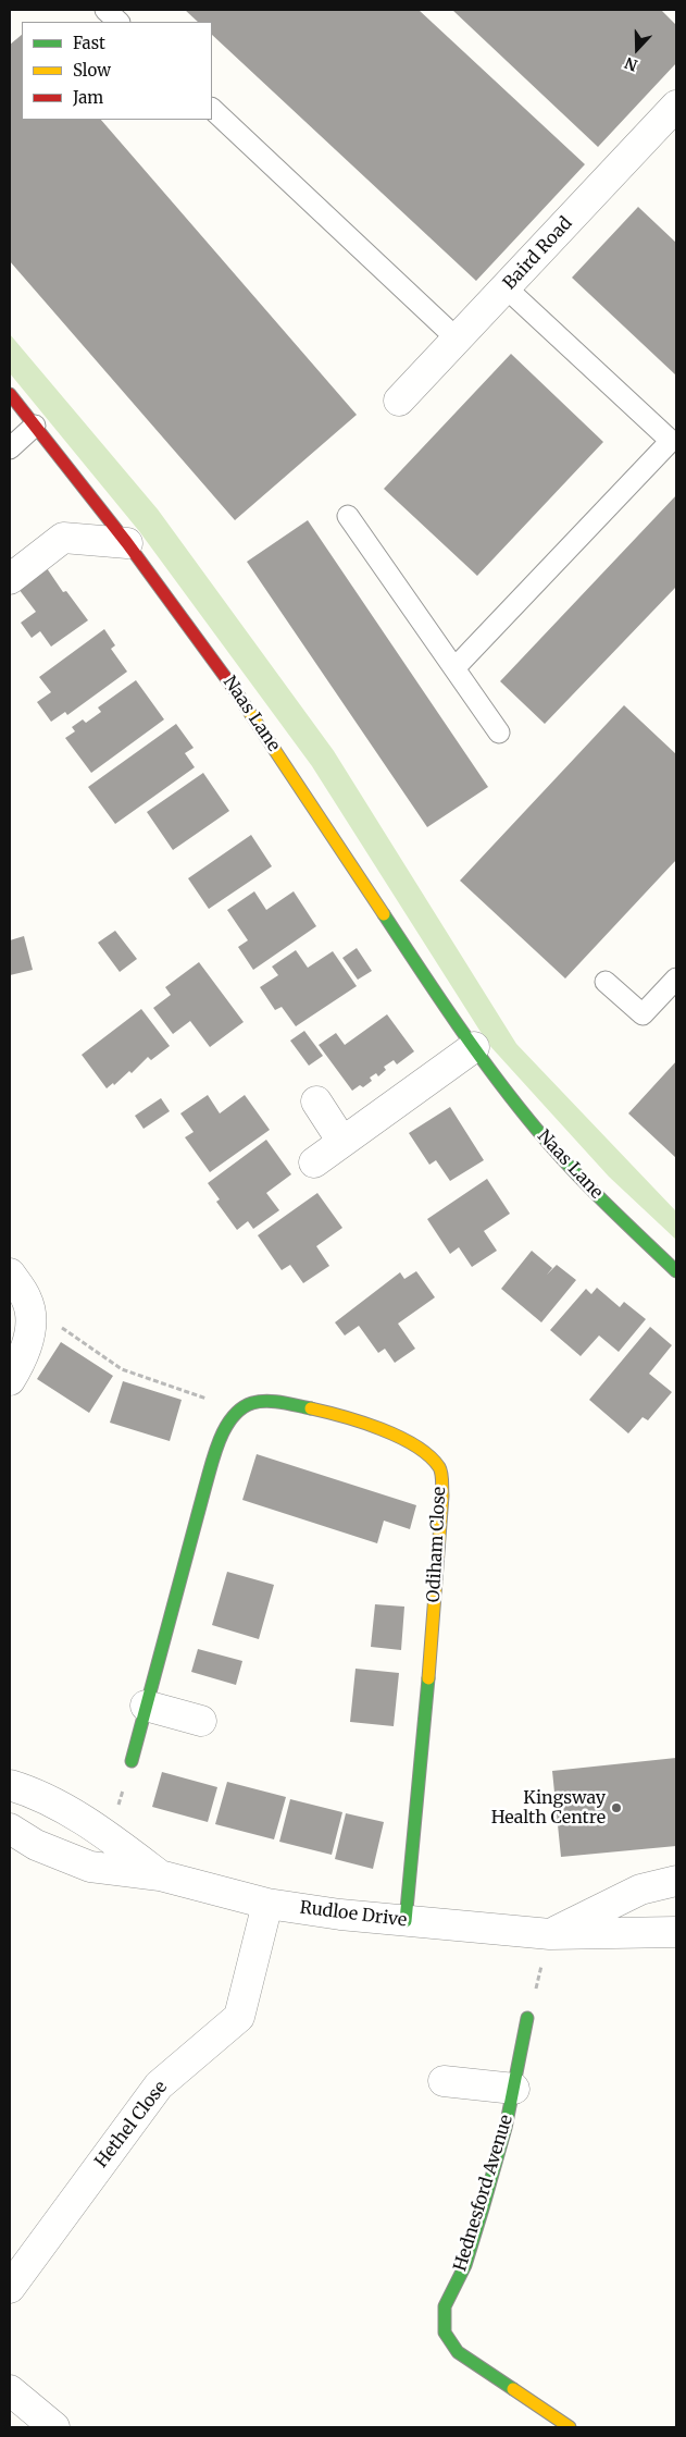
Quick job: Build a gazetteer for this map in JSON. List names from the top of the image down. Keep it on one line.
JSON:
{"streets":{"street":["Baird Road","Naas Lane","Odiham Close","Rudloe Drive","Hethel Close","Hednesford Avenue"]},"crossings":[["Odiham Close","Rudloe Drive"],["Rudloe Drive","Hethel Close"]],"places":["Kingsway Health Centre"],"legend":["Fast","Slow","Jam"],"north":"bottom"}
